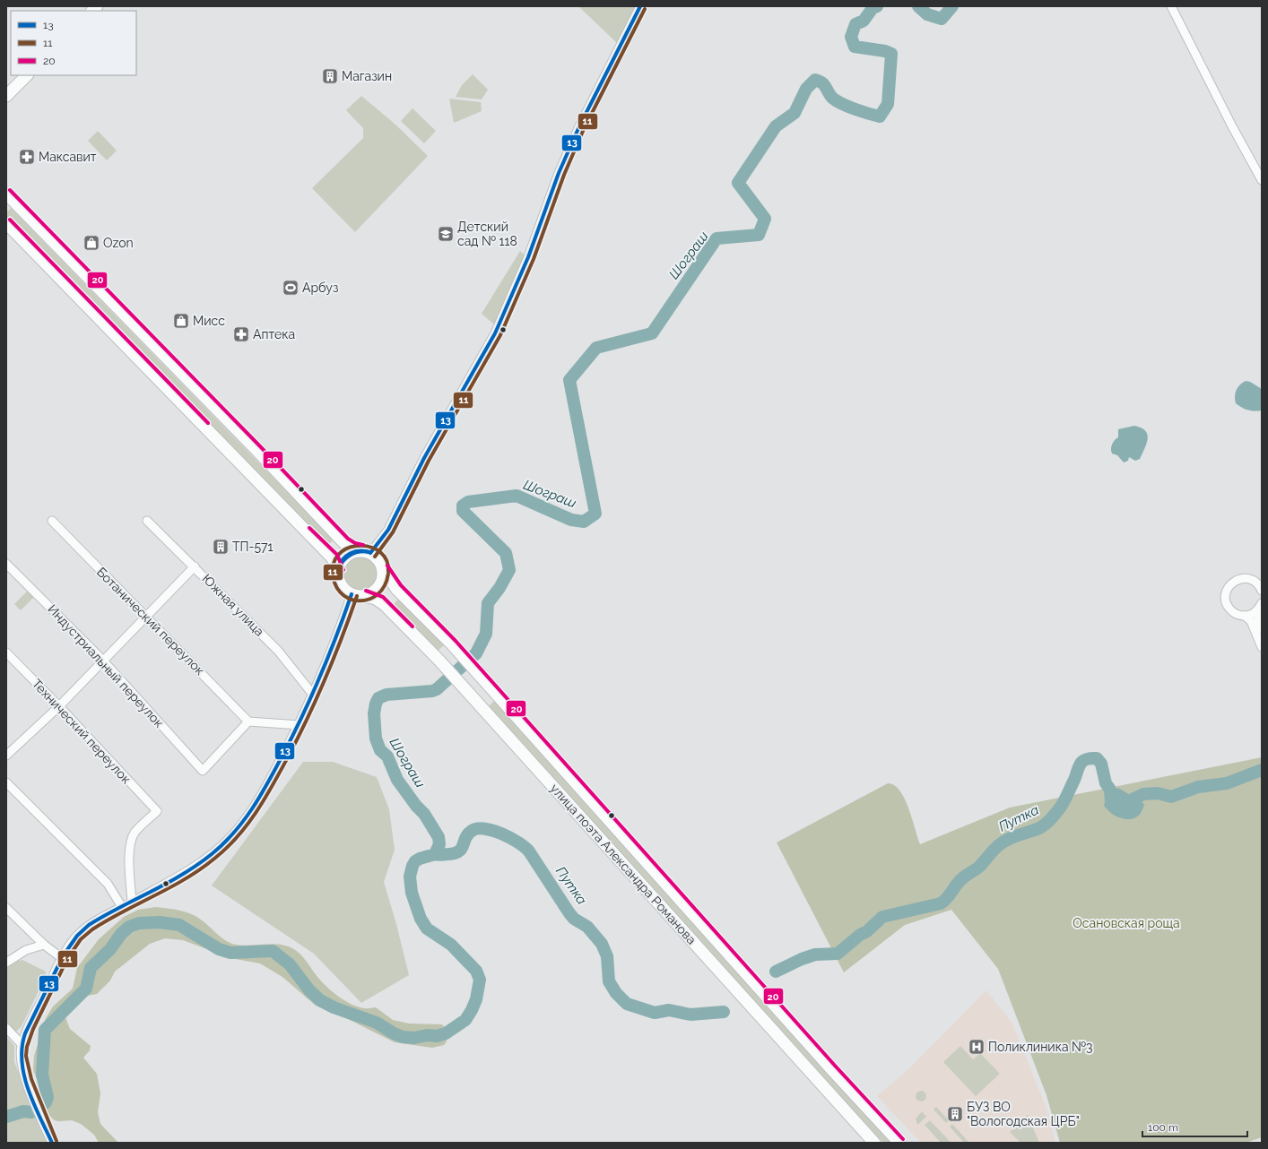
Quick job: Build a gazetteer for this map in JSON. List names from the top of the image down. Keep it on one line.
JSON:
{"streets":{"main road":["улица поэта Александра Романова"],"street":["Южная улица","Ботанический переулок","Индустриальный переулок","Технический переулок"]},"crossings":[["Ботанический переулок","Индустриальный переулок"]],"water":["Шограш","Путка"],"parks":["Осановская роща"],"places":{"building":["Магазин","ТП-571","БУЗ ВО \"Вологодская ЦРБ\""],"pharmacy":["Максавит","Аптека"],"school or university":["Детский сад № 118"],"shop":["Ozon","Мисс"],"sports":["Арбуз"],"hospital":["Поликлиника №3"]},"lines":["transit line 13","transit line 11","transit line 20"],"legend":["13","11","20"],"scale_bar":"100 m"}
